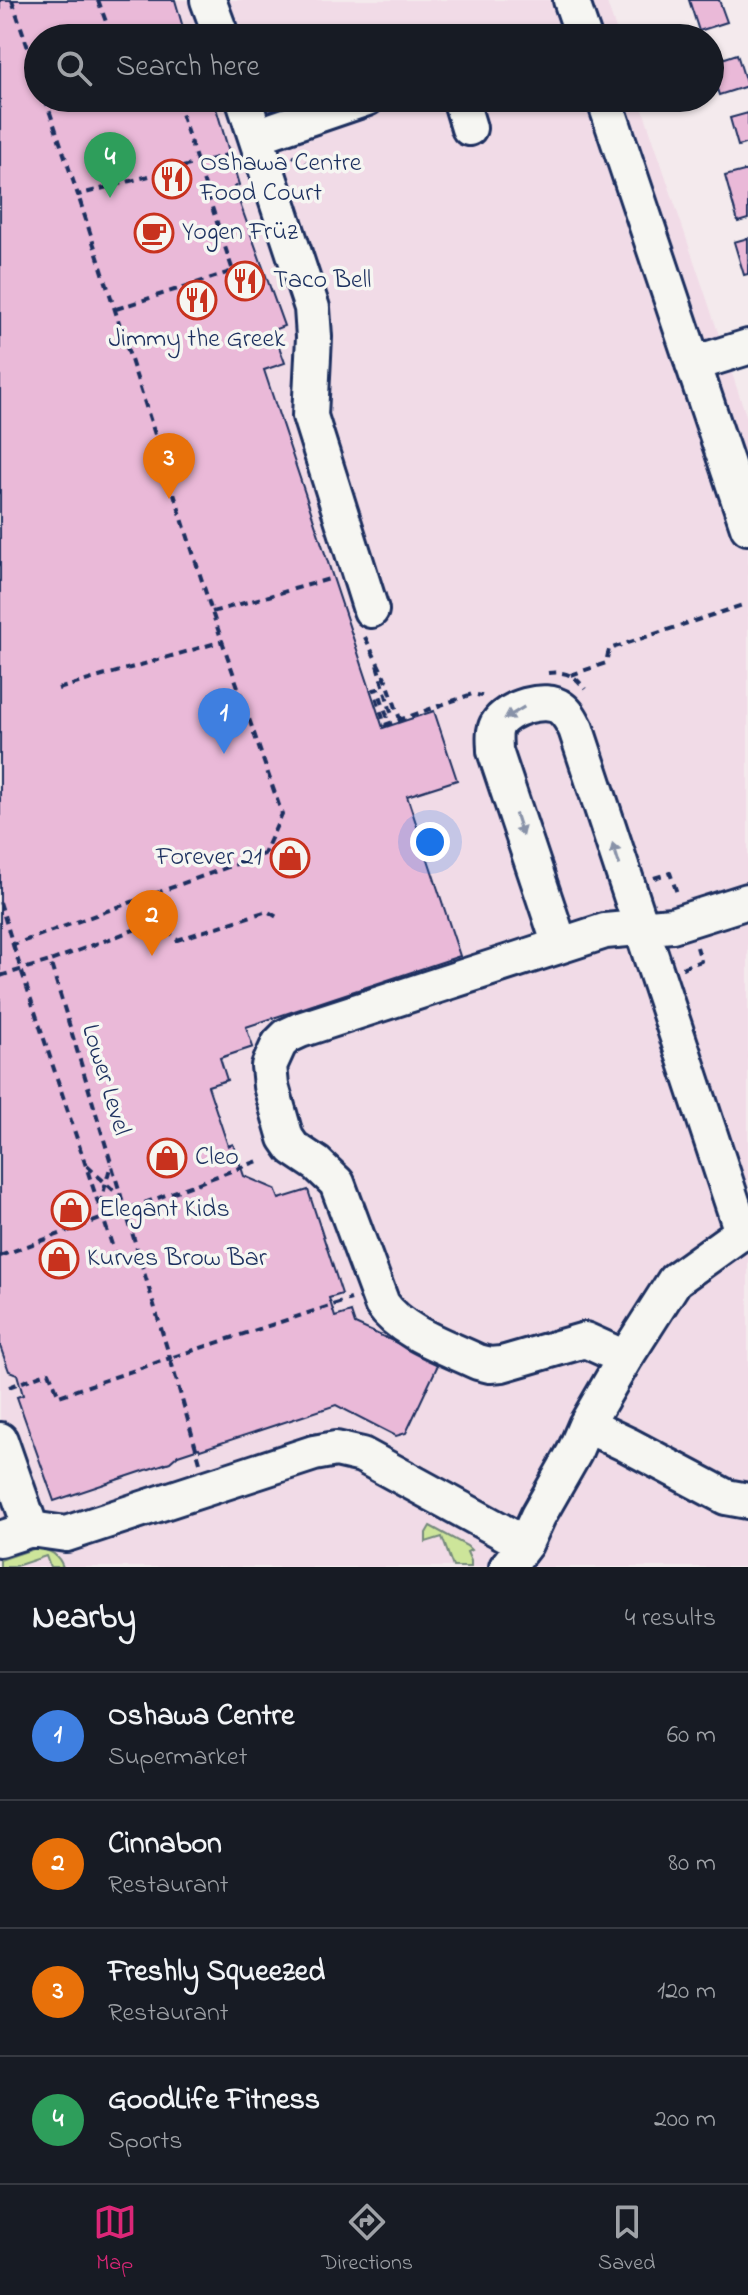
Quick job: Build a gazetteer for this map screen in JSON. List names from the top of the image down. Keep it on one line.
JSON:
{"streets":{"path":["Lower Level"]},"places":{"restaurant":["Oshawa Centre Food Court","Taco Bell","Jimmy the Greek"],"cafe":["Yogen Früz"],"shop":["Forever 21","Cleo","Elegant Kids","Kurves Brow Bar"]},"page":{"search":"Search here","pins":["4","3","1","2"],"heading":["Nearby","4 results"],"list":[{"mark":"1","name":"Oshawa Centre","note":"Supermarket","value":"60 m"},{"mark":"2","name":"Cinnabon","note":"Restaurant","value":"80 m"},{"mark":"3","name":"Freshly Squeezed","note":"Restaurant","value":"120 m"},{"mark":"4","name":"GoodLife Fitness","note":"Sports","value":"200 m"}],"nav":["Map","Directions","Saved"]}}
